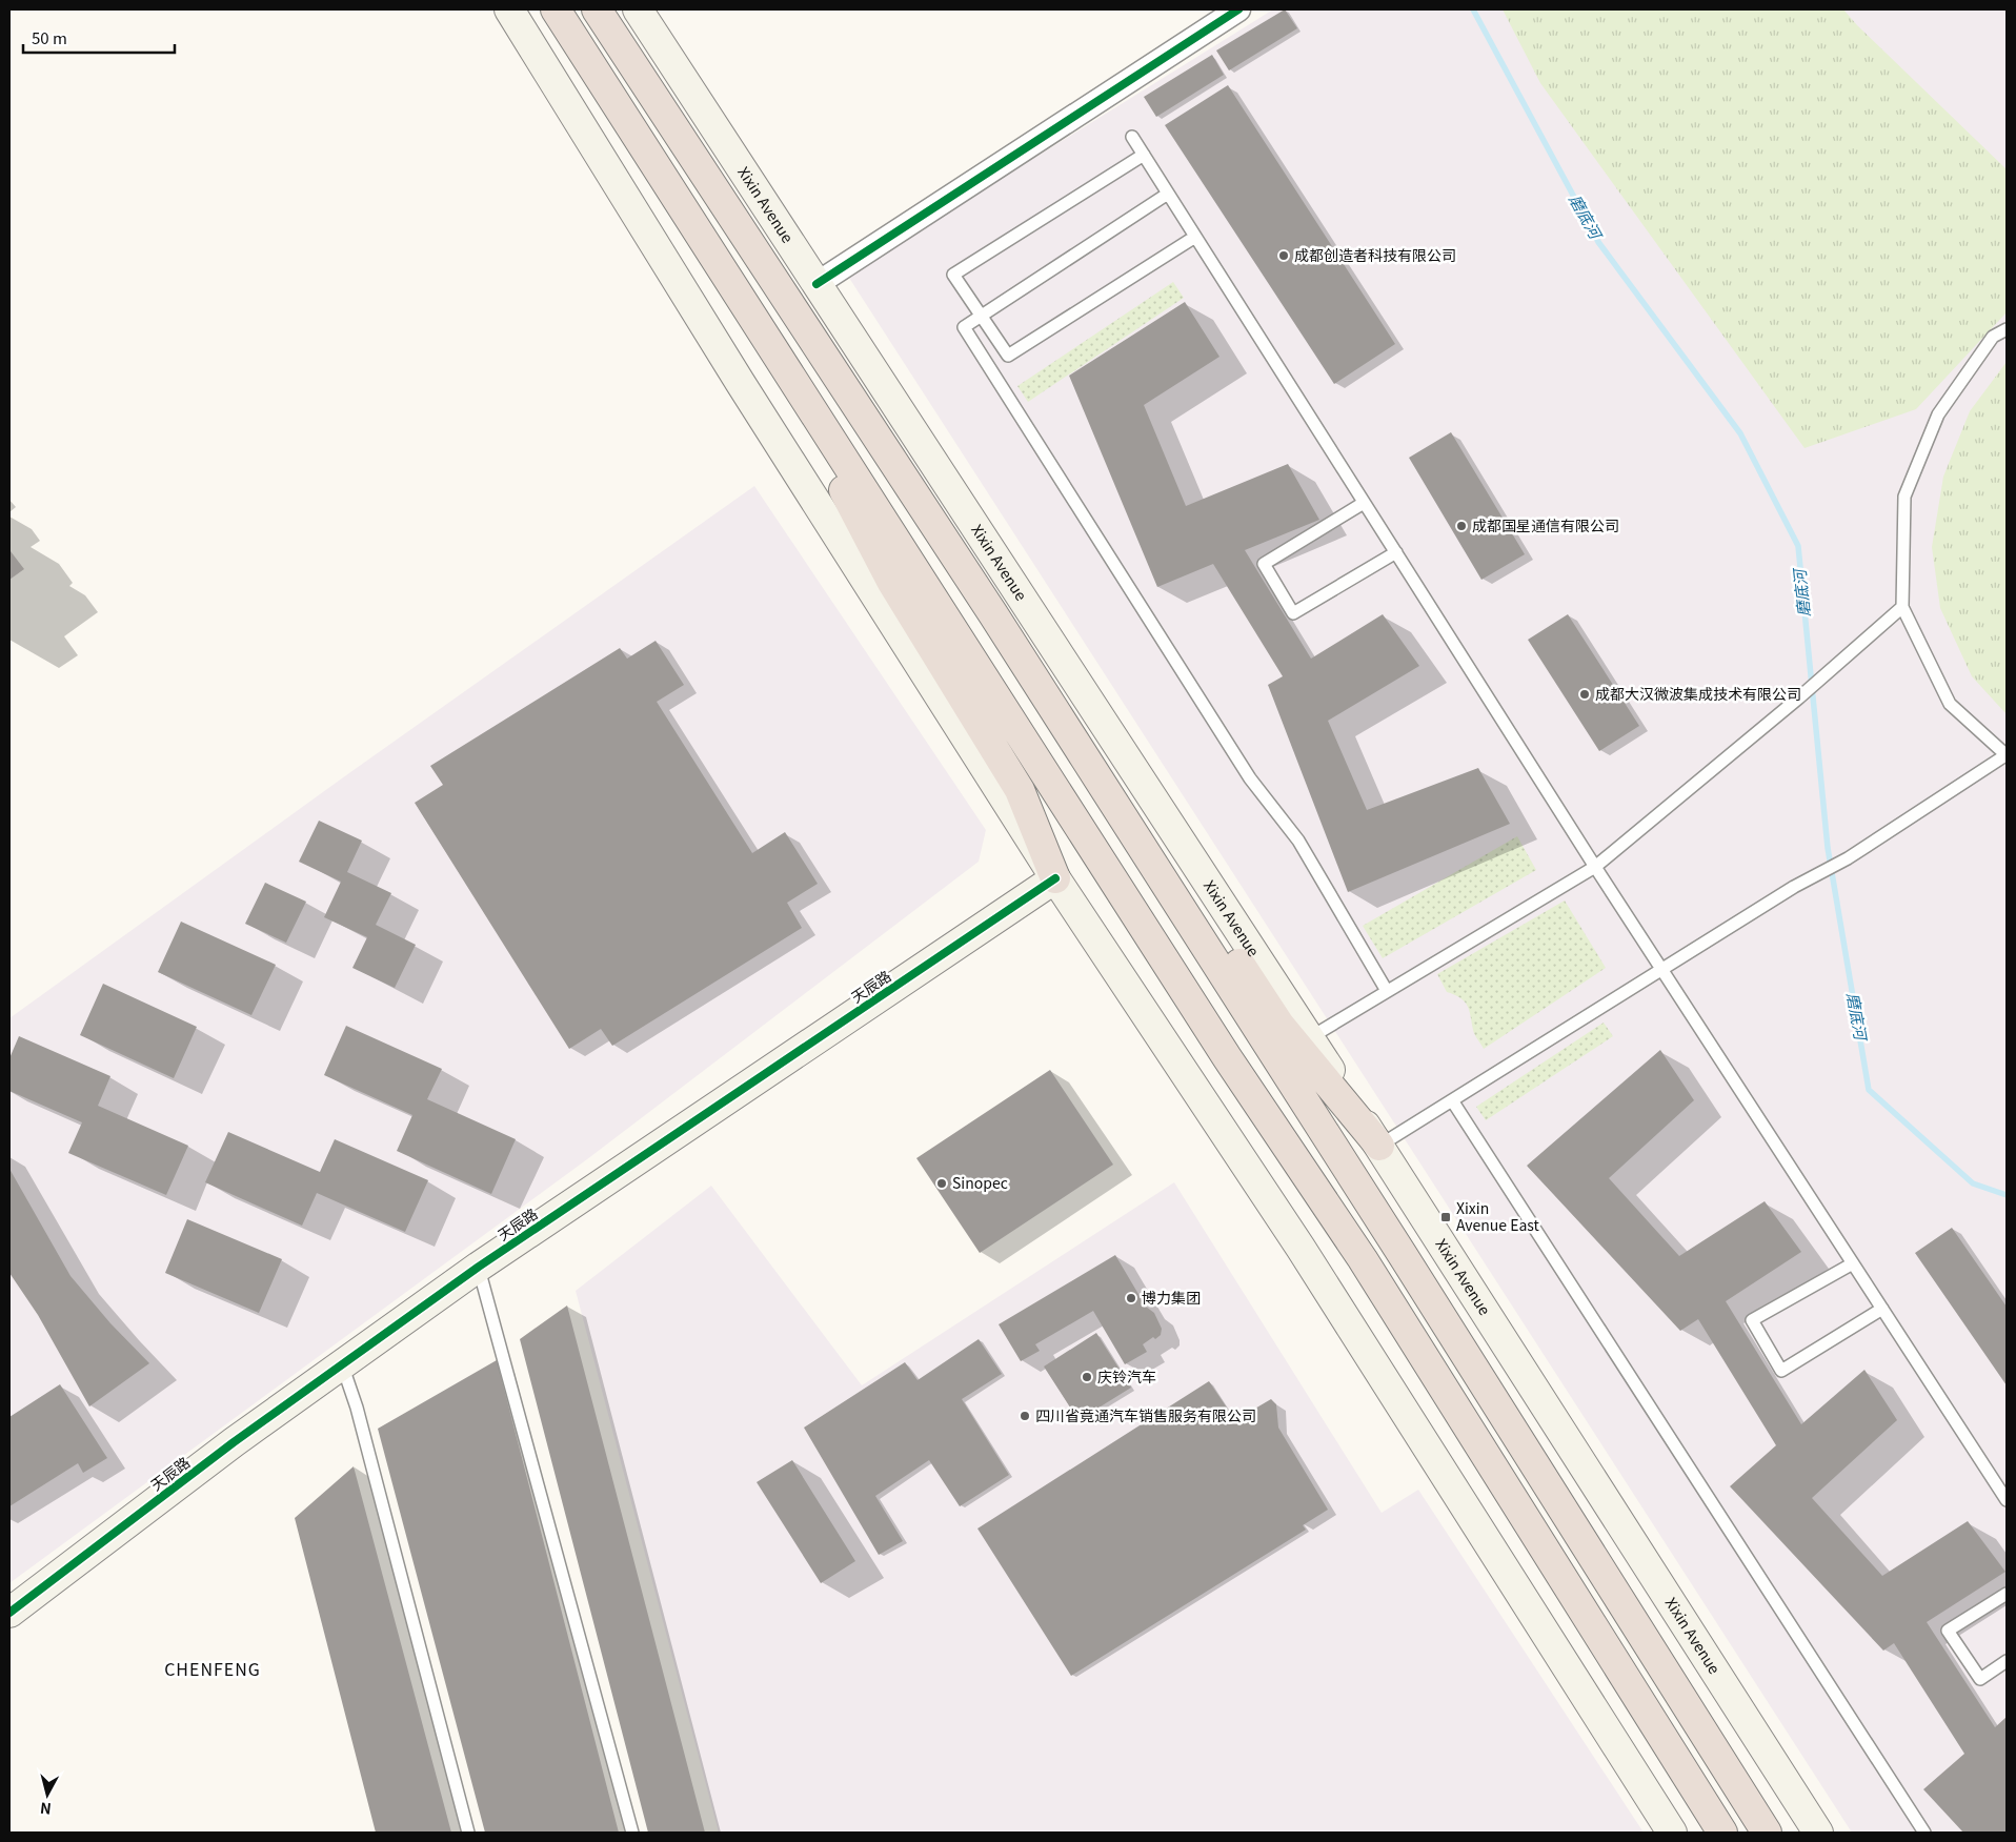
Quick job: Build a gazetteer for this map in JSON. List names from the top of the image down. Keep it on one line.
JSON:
{"streets":{"main road":["Xixin Avenue","天辰路"]},"districts":["CHENFENG"],"water":["磨底河"],"places":{"other":["成都创造者科技有限公司","成都国星通信有限公司","成都大汉微波集成技术有限公司","Sinopec","博力集团","庆铃汽车","四川省竟通汽车销售服务有限公司"],"transit":["Xixin Avenue East"]},"scale_bar":"50 m","north":"bottom"}
